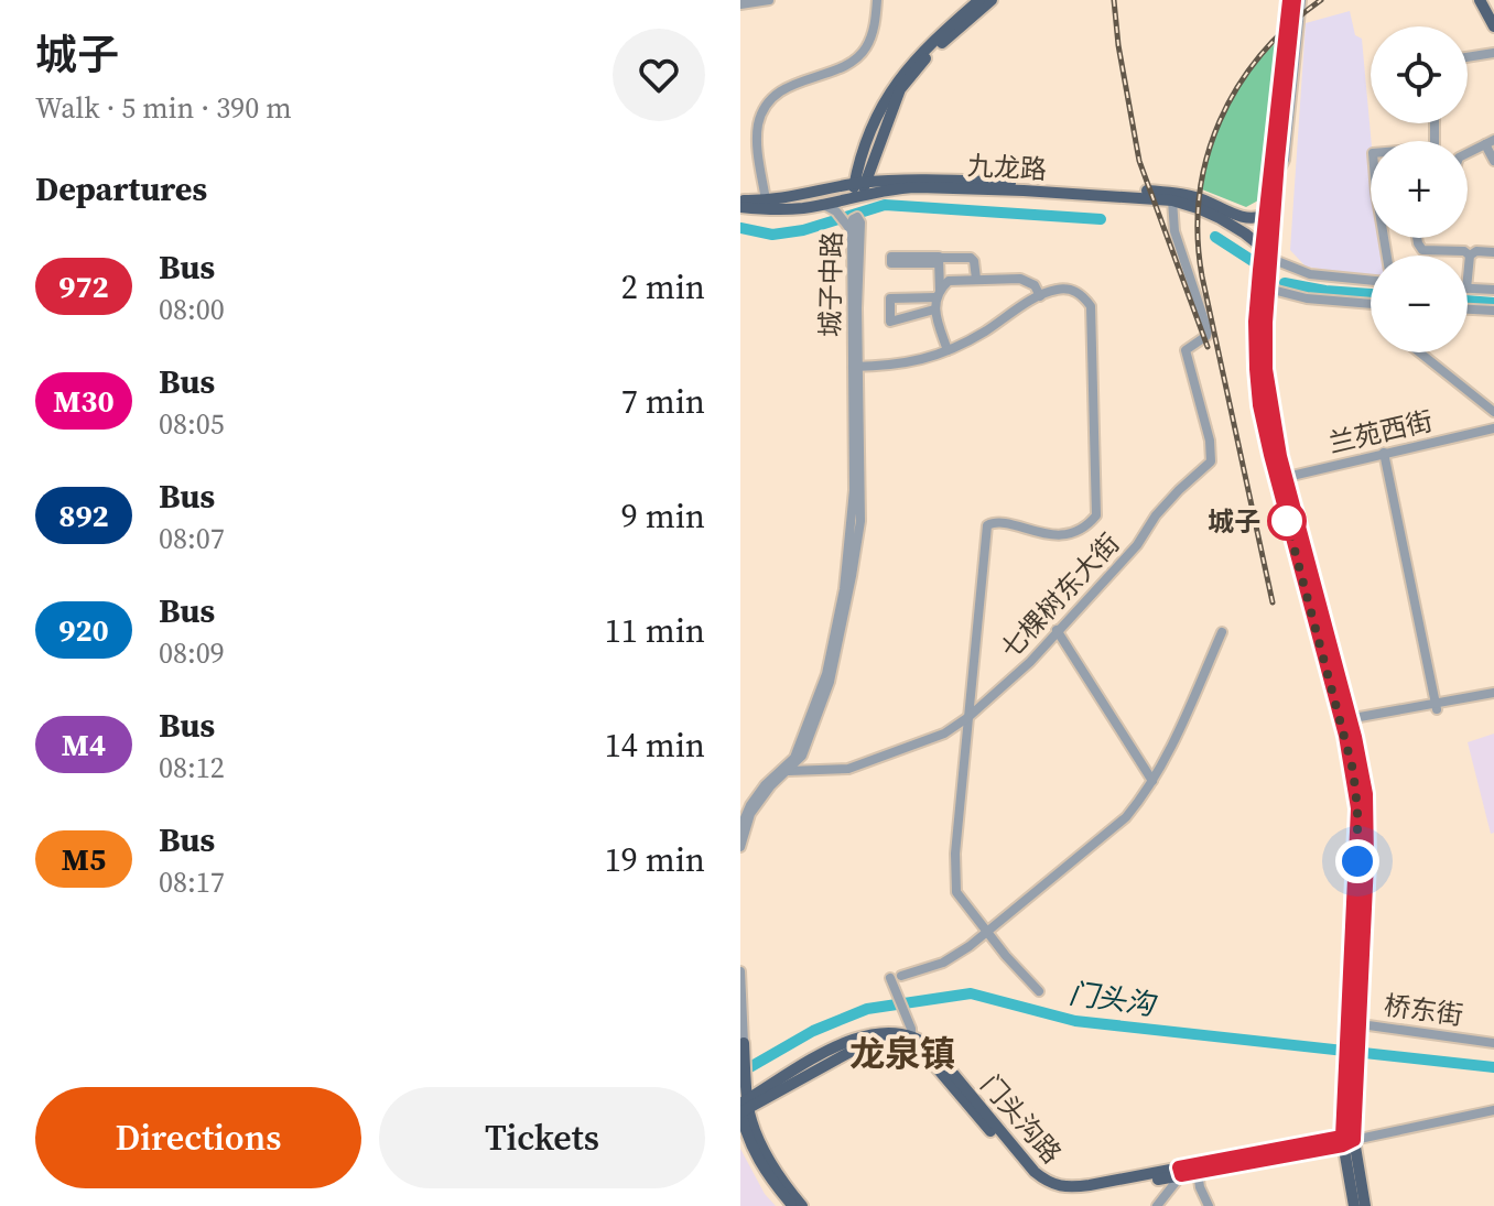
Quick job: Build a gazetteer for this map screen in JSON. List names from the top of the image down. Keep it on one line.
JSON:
{"streets":{"main road":["九龙路","门头沟路"],"street":["城子中路","兰苑西街","七棵树东大街","桥东街"]},"crossings":[["九龙路","七棵树东大街"],["城子中路","七棵树东大街"]],"districts":["龙泉镇"],"water":["门头沟"],"places":["城子"],"lines":["bus line 972"],"page":{"heading":[["城子","Walk · 5 min · 390 m"],"Departures"],"map_buttons":["+","−"],"list":[{"mark":"972","name":"Bus","note":"08:00","value":"2 min"},{"mark":"M30","name":"Bus","note":"08:05","value":"7 min"},{"mark":"892","name":"Bus","note":"08:07","value":"9 min"},{"mark":"920","name":"Bus","note":"08:09","value":"11 min"},{"mark":"M4","name":"Bus","note":"08:12","value":"14 min"},{"mark":"M5","name":"Bus","note":"08:17","value":"19 min"}],"buttons":["Directions","Tickets"]}}
